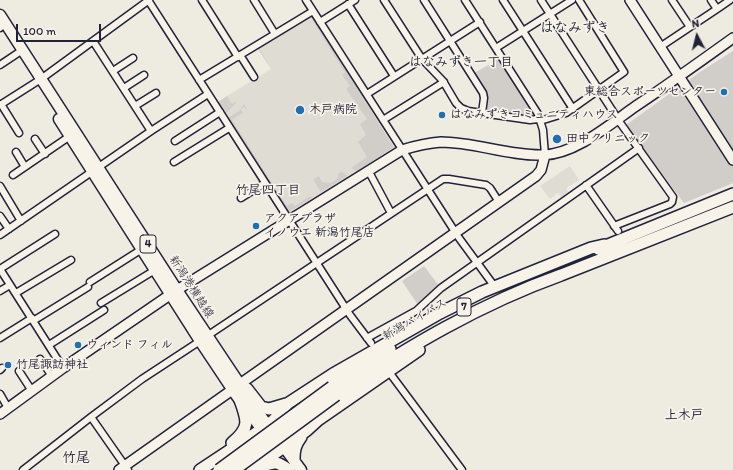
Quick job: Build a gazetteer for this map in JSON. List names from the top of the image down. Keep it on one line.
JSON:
{"streets":{"highway":["7","新潟バイパス"],"main road":["4","新潟港横越線"]},"districts":["はなみずき","はなみずき一丁目","竹尾四丁目","上木戸","竹尾"],"places":["東総合スポーツセンター","木戸病院","はなみずきコミュニティハウス","田中クリニック","アクアプラザ イノウエ 新潟竹尾店","ウィンド フィル","竹尾諏訪神社"],"scale_bar":"100 m","north":"top"}
